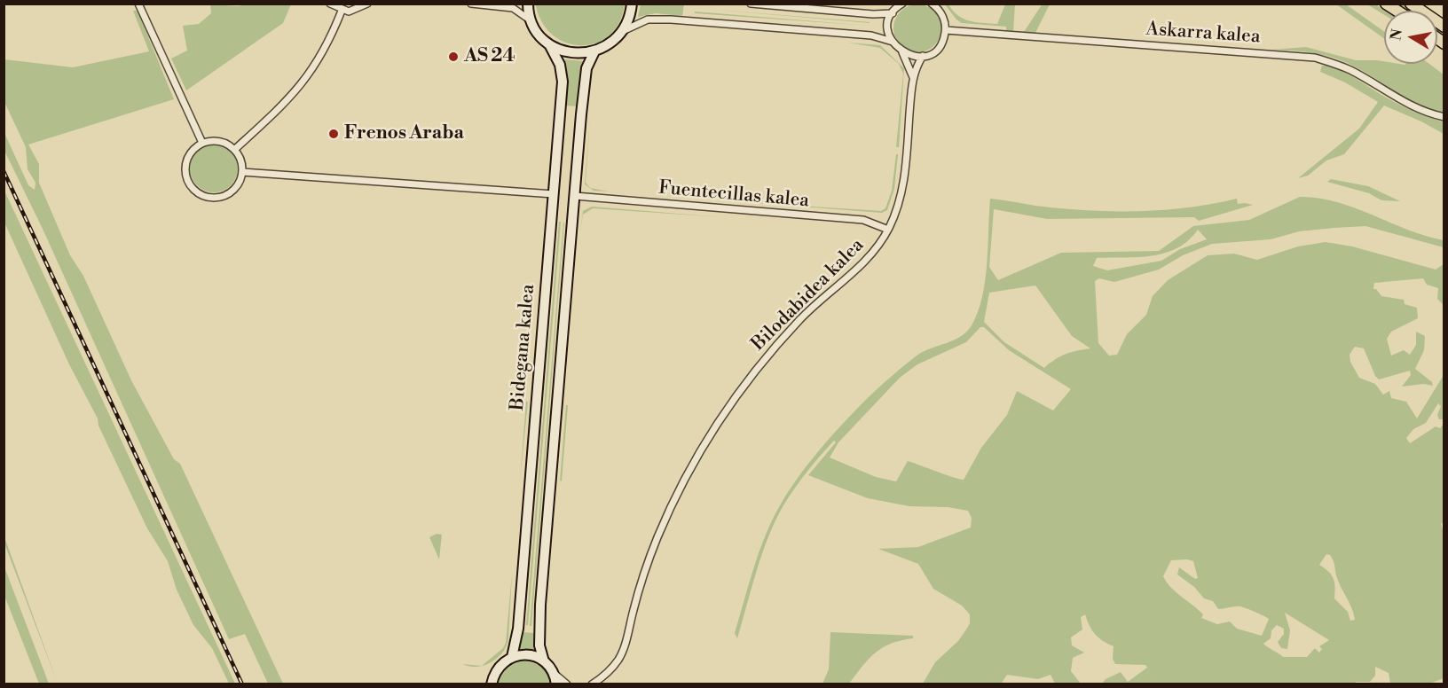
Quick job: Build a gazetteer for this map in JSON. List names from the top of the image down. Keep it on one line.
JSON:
{"streets":{"street":["Askarra kalea","Fuentecillas kalea","Bilodabidea kalea","Bidegana kalea"]},"crossings":[["Fuentecillas kalea","Bilodabidea kalea"],["Fuentecillas kalea","Bidegana kalea"]],"places":["AS 24","Frenos Araba"],"north":"left"}
